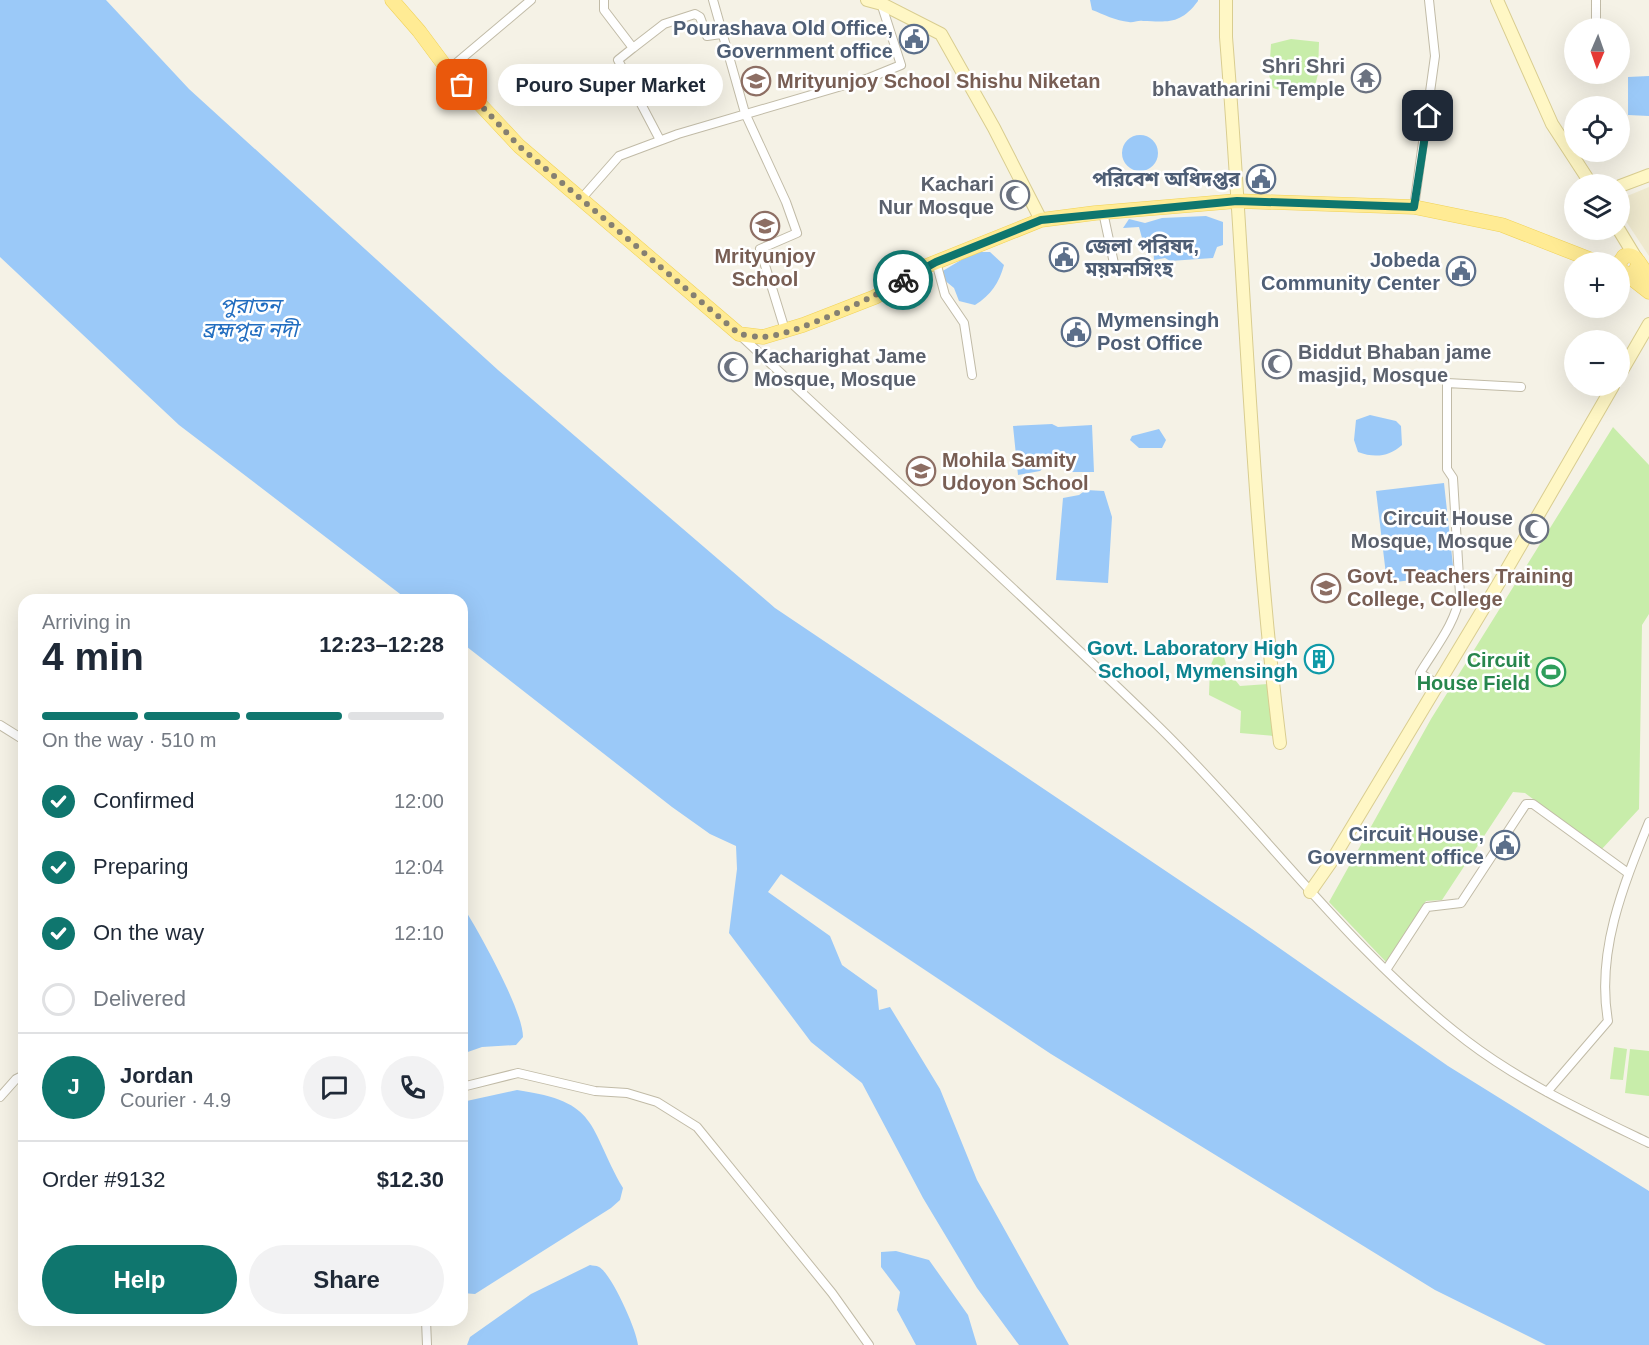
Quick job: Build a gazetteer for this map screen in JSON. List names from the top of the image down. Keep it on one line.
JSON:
{"water":["পুরাতন ব্রহ্মপুত্র নদী"],"places":{"public building":["Pourashava Old Office, Government office","পরিবেশ অধিদপ্তর","জেলা পরিষদ, ময়মনসিংহ","Jobeda Community Center","Mymensingh Post Office","Circuit House, Government office"],"temple":["Shri Shri bhavatharini Temple"],"school or university":["Mrityunjoy School Shishu Niketan","Mrityunjoy School","Mohila Samity Udoyon School","Govt. Teachers Training College, College"],"other":["Pouro Super Market"],"mosque":["Kachari Nur Mosque","Biddut Bhaban jame masjid, Mosque","Kacharighat Jame Mosque, Mosque","Circuit House Mosque, Mosque"],"building":["Govt. Laboratory High School, Mymensingh"],"sports":["Circuit House Field"]},"north":"bottom","page":{"map_buttons":["+","−"],"bubble":"Pouro Super Market","heading":["4 min","Arriving in","12:23–12:28"],"panel":["Jordan","Courier · 4.9","Order #9132","$12.30"],"bar":"On the way · 510 m","list":[["Confirmed","12:00"],["Preparing","12:04"],["On the way","12:10"],"Delivered"],"round":"J","buttons":["Help","Share"]}}
